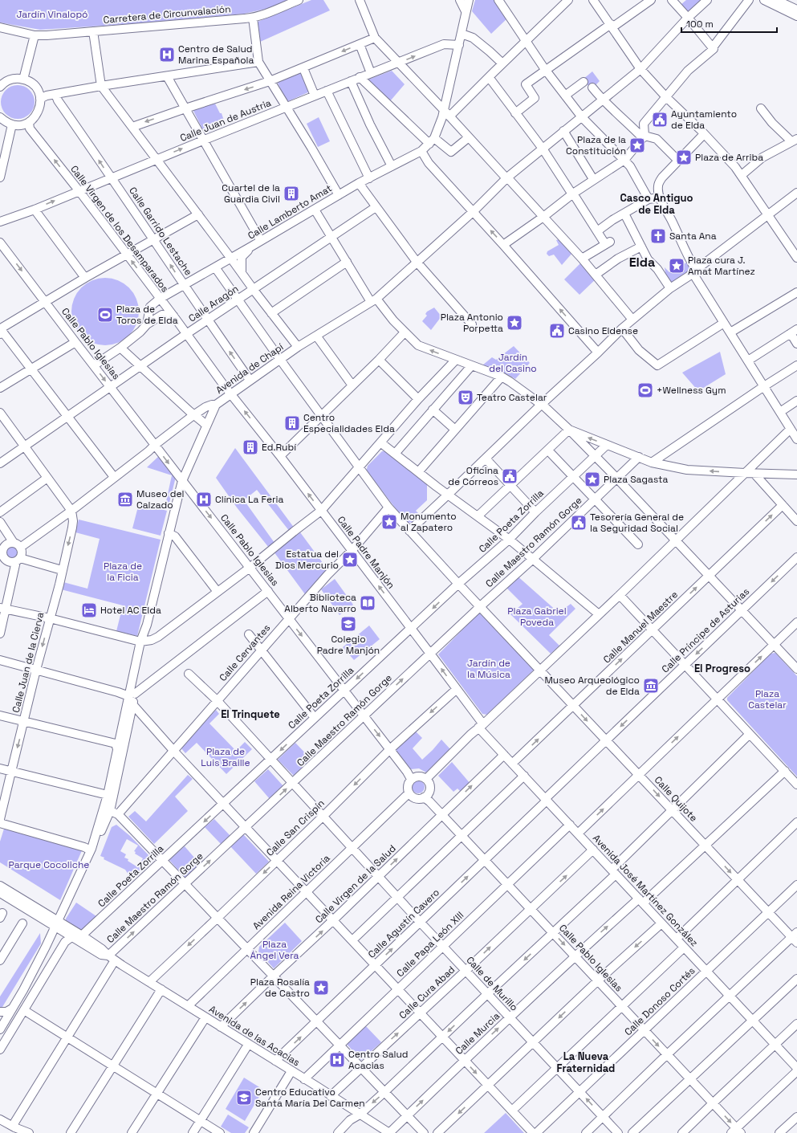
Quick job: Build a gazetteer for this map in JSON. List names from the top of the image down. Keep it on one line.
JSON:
{"streets":{"street":["Carretera de Circunvalación","Calle Juan de Austria","Calle Lamberto Amat","Calle Virgen de los Desamparados","Calle Garrido Lestache","Calle Aragón","Calle Pablo Iglesias","Avenida de Chapí","Calle Poeta Zorrilla","Calle Maestro Ramón Gorge","Calle Padre Manjón","Calle Manuel Maestre","Calle Príncipe de Asturias","Calle Cervantes","Calle Juan de la Cierva","Calle Quijote","Calle San Crispín","Calle Virgen de la Salud","Avenida José Martínez González","Avenida Reina Victoria","Calle Agustín Cavero","Calle Papa León XIII","Calle de Murillo","Calle Cura Abad","Calle Donoso Cortés","Calle Murcia","Avenida de las Acacias"]},"crossings":[["Calle Juan de Austria","Calle Virgen de los Desamparados"],["Calle Juan de Austria","Calle Garrido Lestache"],["Calle Lamberto Amat","Calle Virgen de los Desamparados"],["Calle Lamberto Amat","Calle Garrido Lestache"],["Calle Lamberto Amat","Calle Quijote"],["Calle Virgen de los Desamparados","Calle Aragón"],["Calle Virgen de los Desamparados","Avenida de Chapí"],["Calle Virgen de los Desamparados","Calle Padre Manjón"],["Calle Garrido Lestache","Calle Aragón"],["Calle Garrido Lestache","Avenida de Chapí"],["Calle Aragón","Calle Pablo Iglesias"],["Calle Aragón","Calle Quijote"],["Calle Pablo Iglesias","Avenida de Chapí"],["Calle Pablo Iglesias","Calle Poeta Zorrilla"],["Calle Pablo Iglesias","Calle Maestro Ramón Gorge"],["Calle Pablo Iglesias","Calle Cervantes"],["Calle Pablo Iglesias","Calle San Crispín"],["Calle Pablo Iglesias","Calle Virgen de la Salud"],["Calle Pablo Iglesias","Avenida Reina Victoria"],["Calle Pablo Iglesias","Calle Agustín Cavero"],["Calle Pablo Iglesias","Calle Papa León XIII"],["Calle Pablo Iglesias","Calle Cura Abad"],["Calle Pablo Iglesias","Calle Donoso Cortés"],["Calle Pablo Iglesias","Calle Murcia"],["Avenida de Chapí","Calle Padre Manjón"],["Avenida de Chapí","Calle Cervantes"],["Avenida de Chapí","Calle Quijote"],["Avenida de Chapí","Avenida de las Acacias"],["Calle Poeta Zorrilla","Calle Padre Manjón"],["Calle Poeta Zorrilla","Calle Quijote"],["Calle Poeta Zorrilla","Calle de Murillo"],["Calle Poeta Zorrilla","Avenida de las Acacias"],["Calle Maestro Ramón Gorge","Calle Padre Manjón"],["Calle Maestro Ramón Gorge","Calle Quijote"],["Calle Maestro Ramón Gorge","Calle de Murillo"],["Calle Maestro Ramón Gorge","Avenida de las Acacias"],["Calle Padre Manjón","Calle Cervantes"],["Calle Padre Manjón","Calle San Crispín"],["Calle Padre Manjón","Avenida José Martínez González"],["Calle Manuel Maestre","Calle Quijote"],["Calle Manuel Maestre","Avenida José Martínez González"],["Calle Príncipe de Asturias","Calle Quijote"],["Calle Príncipe de Asturias","Avenida José Martínez González"],["Calle Príncipe de Asturias","Calle Agustín Cavero"],["Calle Cervantes","Calle Quijote"],["Calle Cervantes","Calle de Murillo"],["Calle Quijote","Calle Donoso Cortés"],["Calle Quijote","Calle Murcia"],["Calle San Crispín","Calle de Murillo"],["Calle San Crispín","Avenida de las Acacias"],["Calle Virgen de la Salud","Avenida José Martínez González"],["Calle Virgen de la Salud","Calle de Murillo"],["Calle Virgen de la Salud","Avenida de las Acacias"],["Avenida José Martínez González","Calle Agustín Cavero"],["Avenida José Martínez González","Calle Papa León XIII"],["Avenida José Martínez González","Calle Cura Abad"],["Avenida José Martínez González","Calle Donoso Cortés"],["Avenida José Martínez González","Calle Murcia"],["Avenida Reina Victoria","Calle de Murillo"],["Avenida Reina Victoria","Avenida de las Acacias"],["Calle Agustín Cavero","Calle de Murillo"],["Calle Agustín Cavero","Avenida de las Acacias"],["Calle Papa León XIII","Calle de Murillo"],["Calle Papa León XIII","Avenida de las Acacias"],["Calle de Murillo","Calle Cura Abad"],["Calle de Murillo","Calle Donoso Cortés"],["Calle de Murillo","Calle Murcia"],["Calle Cura Abad","Avenida de las Acacias"],["Calle Murcia","Avenida de las Acacias"]],"one_way":["Calle Virgen de los Desamparados","Calle Poeta Zorrilla","Calle Maestro Ramón Gorge","Calle Padre Manjón","Calle Juan de la Cierva","Calle San Crispín"],"districts":["Casco Antiguo de Elda","Elda","El Progreso","El Trinquete","La Nueva Fraternidad"],"parks":["Jardín Vinalopó","Jardín del Casino","Plaza de la Ficia","Plaza Gabriel Poveda","Jardín de la Música","Plaza Castelar","Plaza de Luis Braille","Parque Cocoliche","Plaza Ángel Vera"],"places":{"hospital":["Centro de Salud Marina Española","Clínica La Feria","Centro Salud Acacias"],"public building":["Ayuntamiento de Elda","Casino Eldense","Oficina de Correos","Tesorería General de la Seguridad Social"],"place":["Plaza de la Constitución","Plaza de Arriba","Plaza cura J. Amat Martínez","Plaza Antonio Porpetta","Plaza Sagasta","Monumento al Zapatero","Estatua del Dios Mercurio","Plaza Rosalía de Castro"],"building":["Cuartel de la Guardia Civil","Centro Especialidades Elda","Ed.Rubí"],"church":["Santa Ana"],"sports":["Plaza de Toros de Elda","+Wellness Gym"],"theatre":["Teatro Castelar"],"museum":["Museo del Calzado","Museo Arqueológico de Elda"],"library":["Biblioteca Alberto Navarro"],"hotel":["Hotel AC Elda"],"school or university":["Colegio Padre Manjón","Centro Educativo Santa María Del Carmen"]},"scale_bar":"100 m"}
